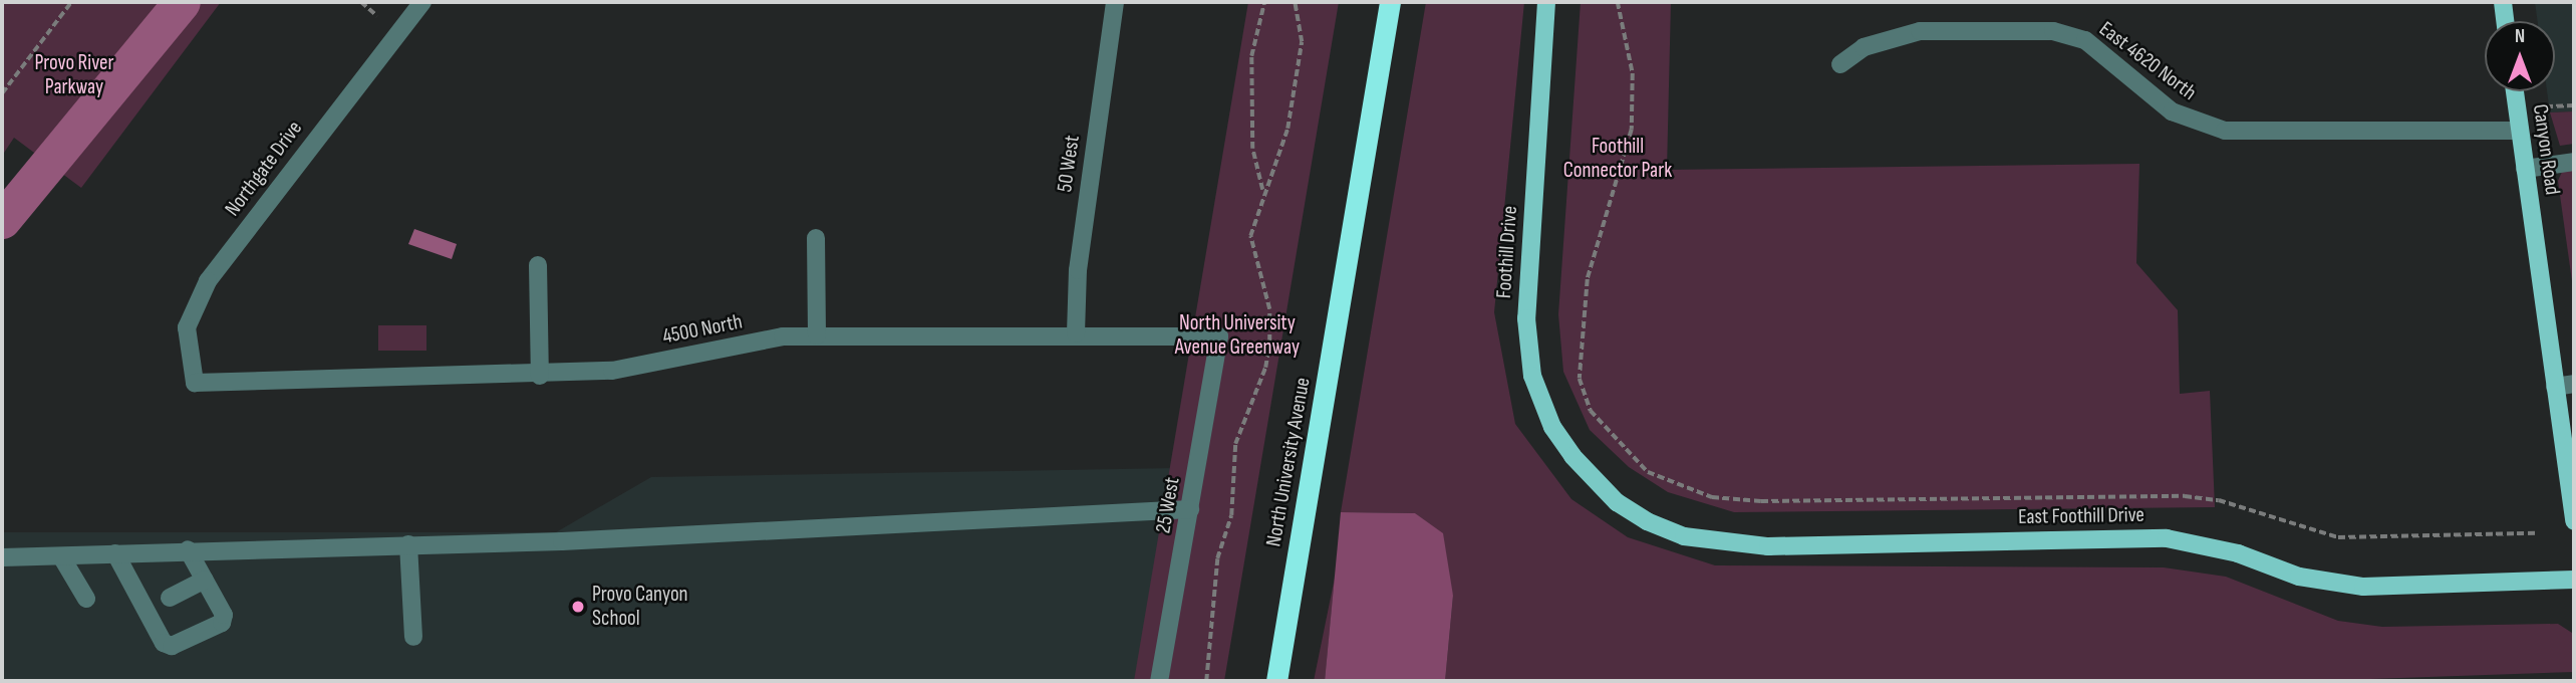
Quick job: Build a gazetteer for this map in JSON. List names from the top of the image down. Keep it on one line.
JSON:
{"streets":{"highway":["North University Avenue"],"main road":["Canyon Road","Foothill Drive","East Foothill Drive"],"street":["East 4620 North","50 West","Northgate Drive","4500 North","25 West"]},"crossings":[["East 4620 North","Canyon Road"],["50 West","4500 North"],["Northgate Drive","4500 North"],["Foothill Drive","East Foothill Drive"],["4500 North","25 West"]],"parks":["Provo River Parkway","Foothill Connector Park","North University Avenue Greenway"],"places":["Provo Canyon School"],"north":"top"}
